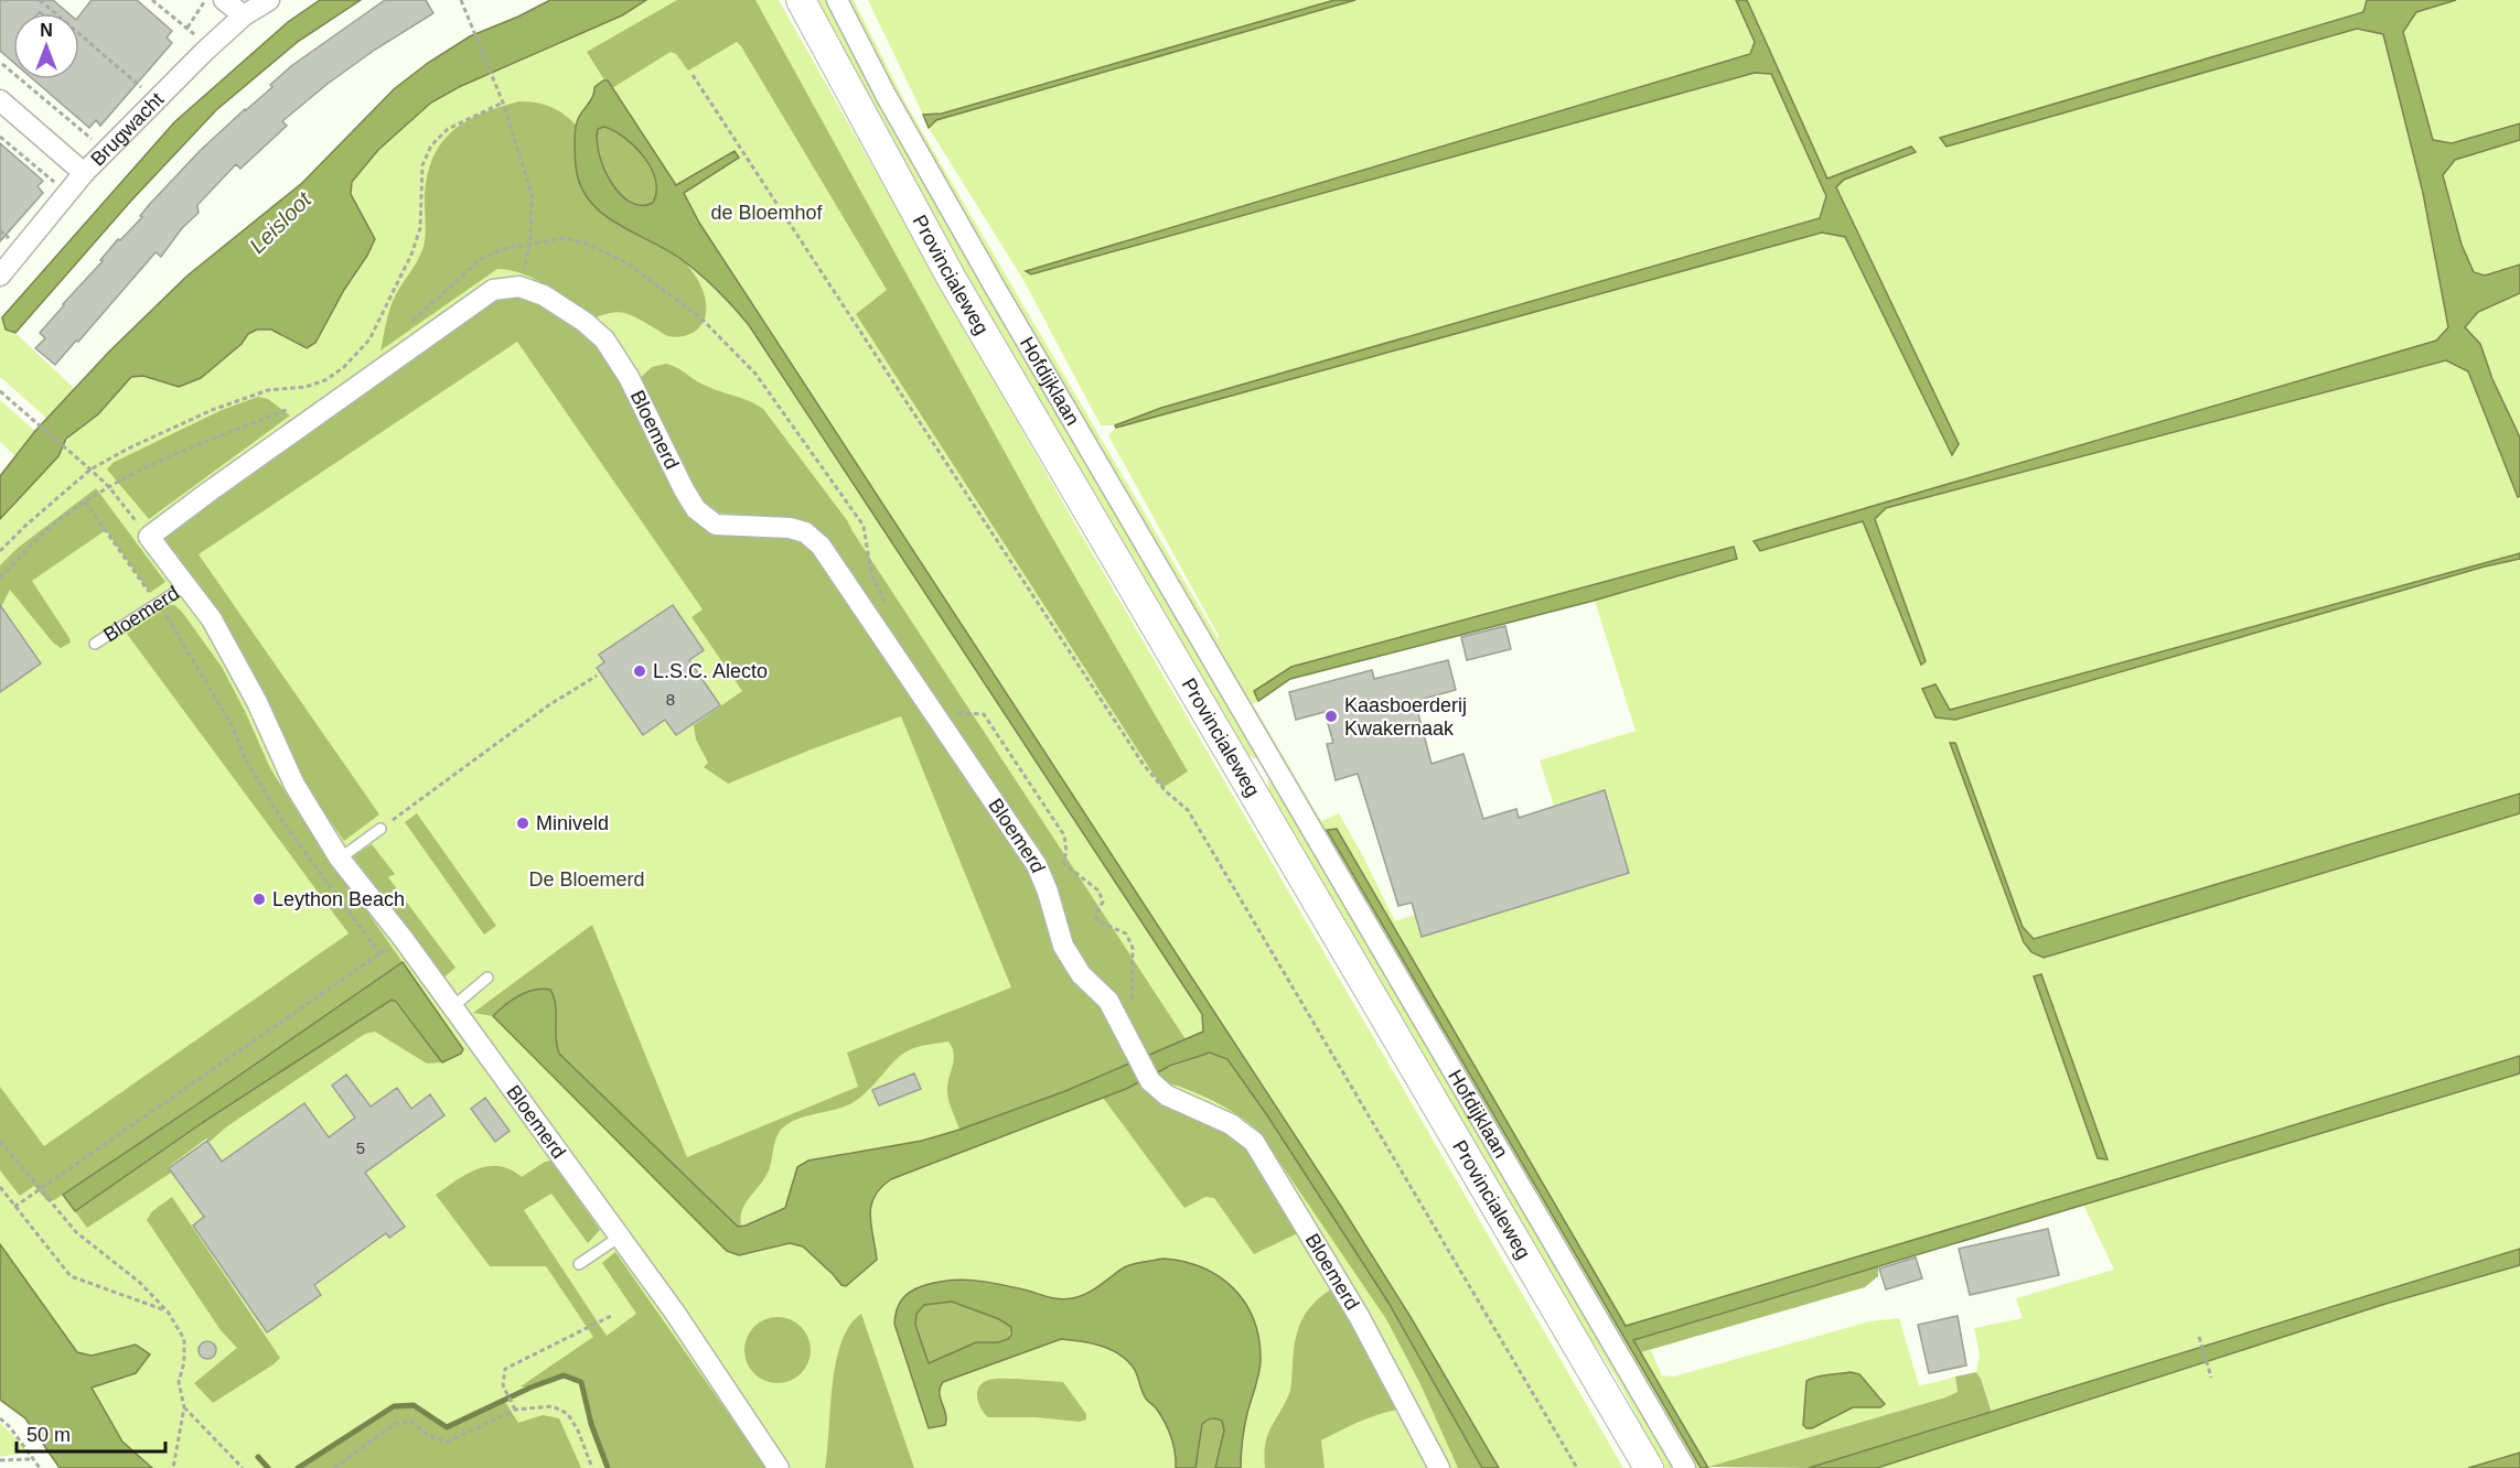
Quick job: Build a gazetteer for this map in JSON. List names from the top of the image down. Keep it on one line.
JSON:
{"streets":{"main road":["Provincialeweg"],"street":["Brugwacht","Hofdijklaan","Bloemerd"]},"water":["Leisloot"],"parks":["de Bloemhof","De Bloemerd"],"places":["L.S.C. Alecto","Kaasboerderij Kwakernaak","Miniveld","Leython Beach"],"house_numbers":["8","5"],"scale_bar":"50 m","north":"top"}
